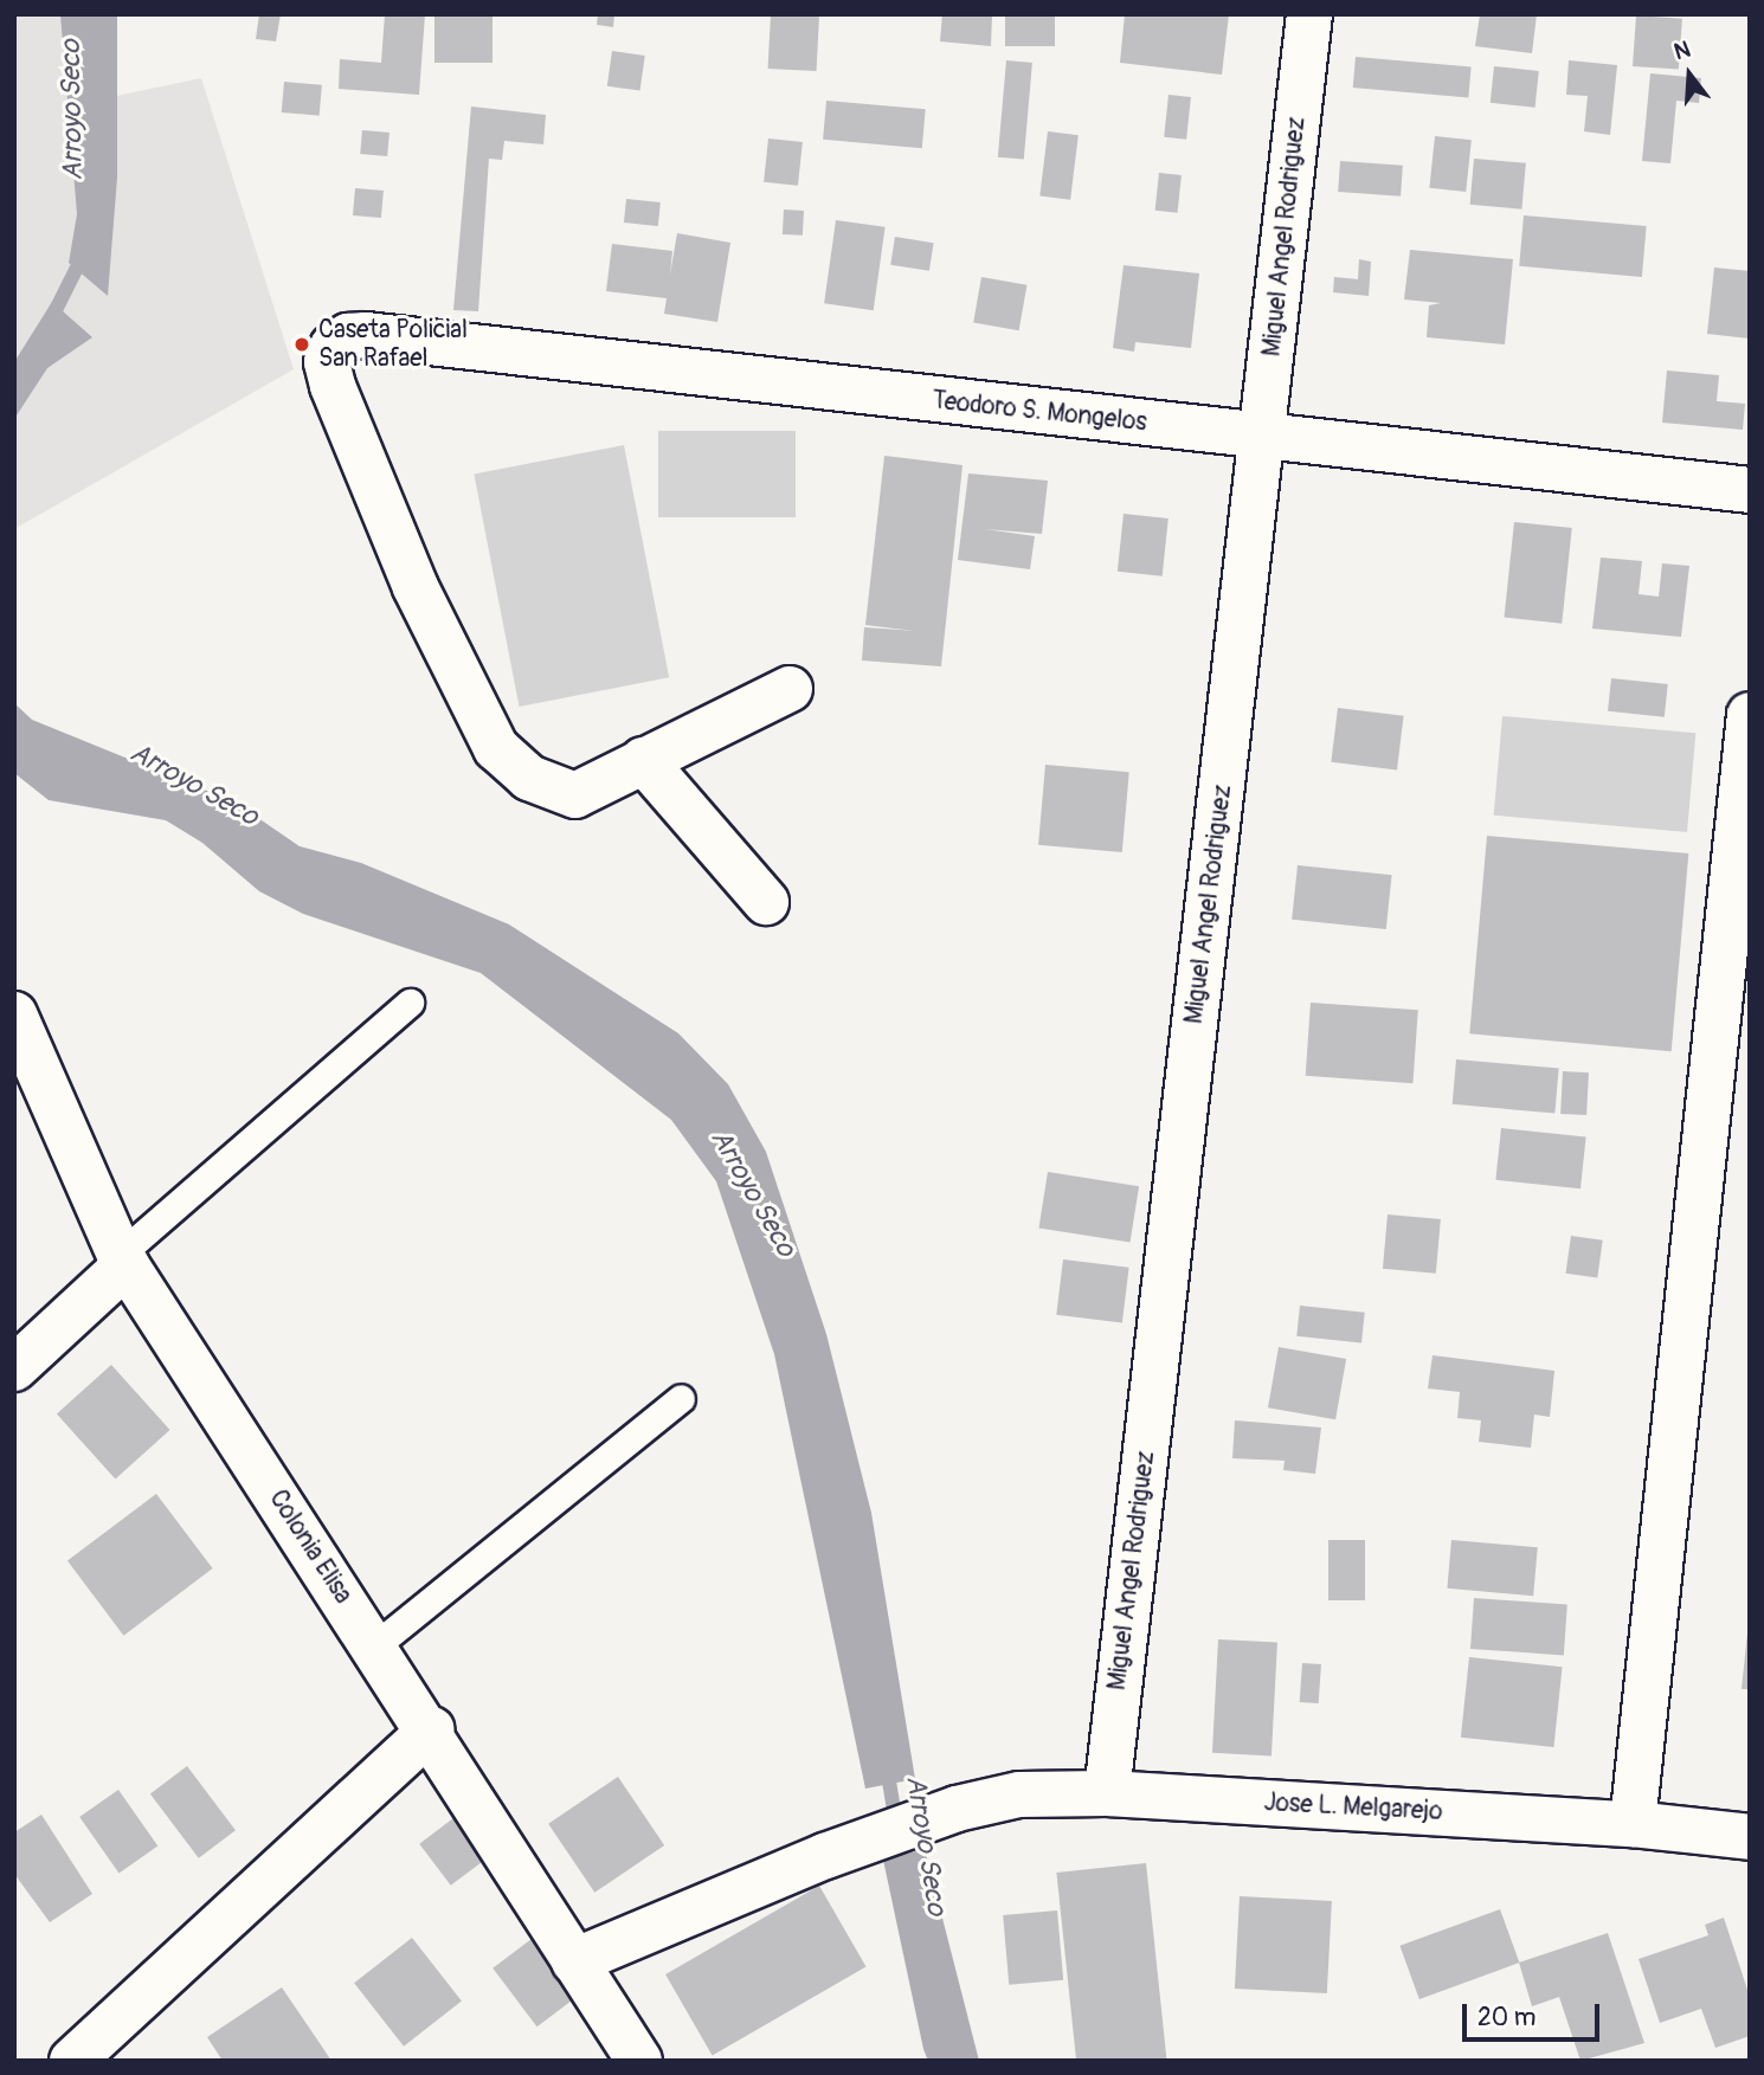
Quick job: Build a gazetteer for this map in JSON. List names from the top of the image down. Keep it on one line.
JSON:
{"streets":{"street":["Miguel Angel Rodriguez","Teodoro S. Mongelos","Colonia Elisa","Jose L. Melgarejo"]},"crossings":[["Miguel Angel Rodriguez","Teodoro S. Mongelos"],["Miguel Angel Rodriguez","Jose L. Melgarejo"],["Colonia Elisa","Jose L. Melgarejo"]],"water":["Arroyo Seco"],"places":["Caseta Policial San Rafael"],"scale_bar":"20 m","north":"top"}
